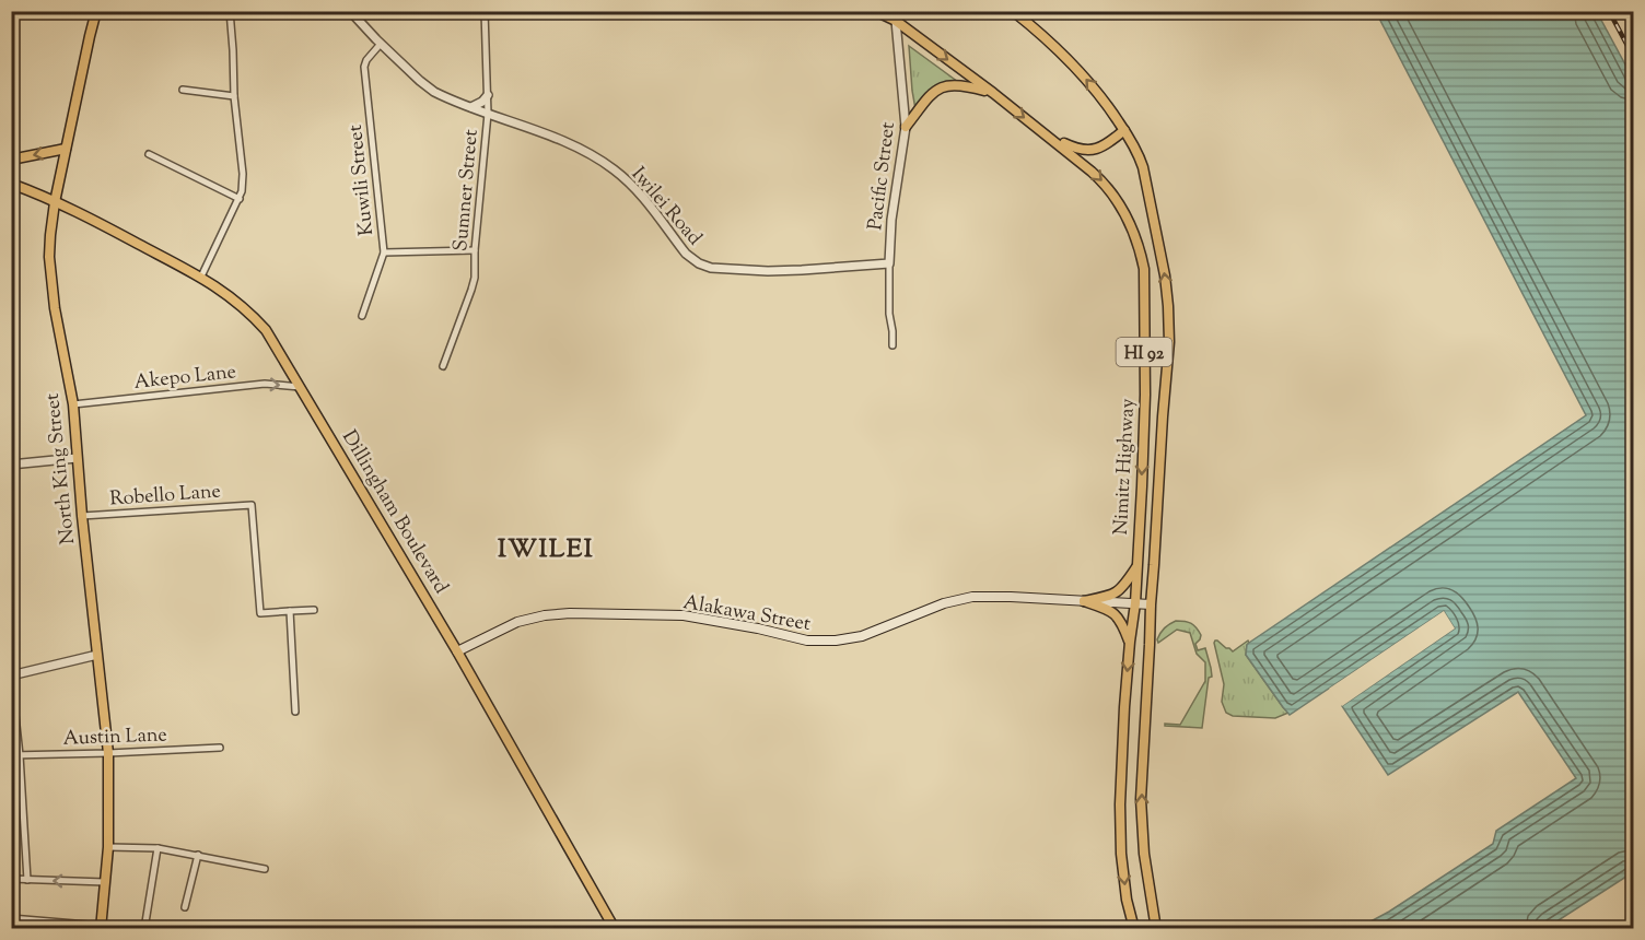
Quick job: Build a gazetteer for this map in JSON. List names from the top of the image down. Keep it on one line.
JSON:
{"streets":{"main road":["HI 92","Nimitz Highway","North King Street","Dillingham Boulevard","Alakawa Street"],"street":["Pacific Street","Kuwili Street","Sumner Street","Iwilei Road","Akepo Lane","Robello Lane","Austin Lane"]},"crossings":[["Pacific Street","Iwilei Road"],["Pacific Street","Nimitz Highway"],["Kuwili Street","Iwilei Road"],["Sumner Street","Iwilei Road"],["Akepo Lane","North King Street"],["Akepo Lane","Dillingham Boulevard"],["Nimitz Highway","Alakawa Street"],["North King Street","Robello Lane"],["North King Street","Dillingham Boulevard"],["North King Street","Austin Lane"],["Dillingham Boulevard","Alakawa Street"]],"one_way":["Akepo Lane"],"districts":["IWILEI"]}
